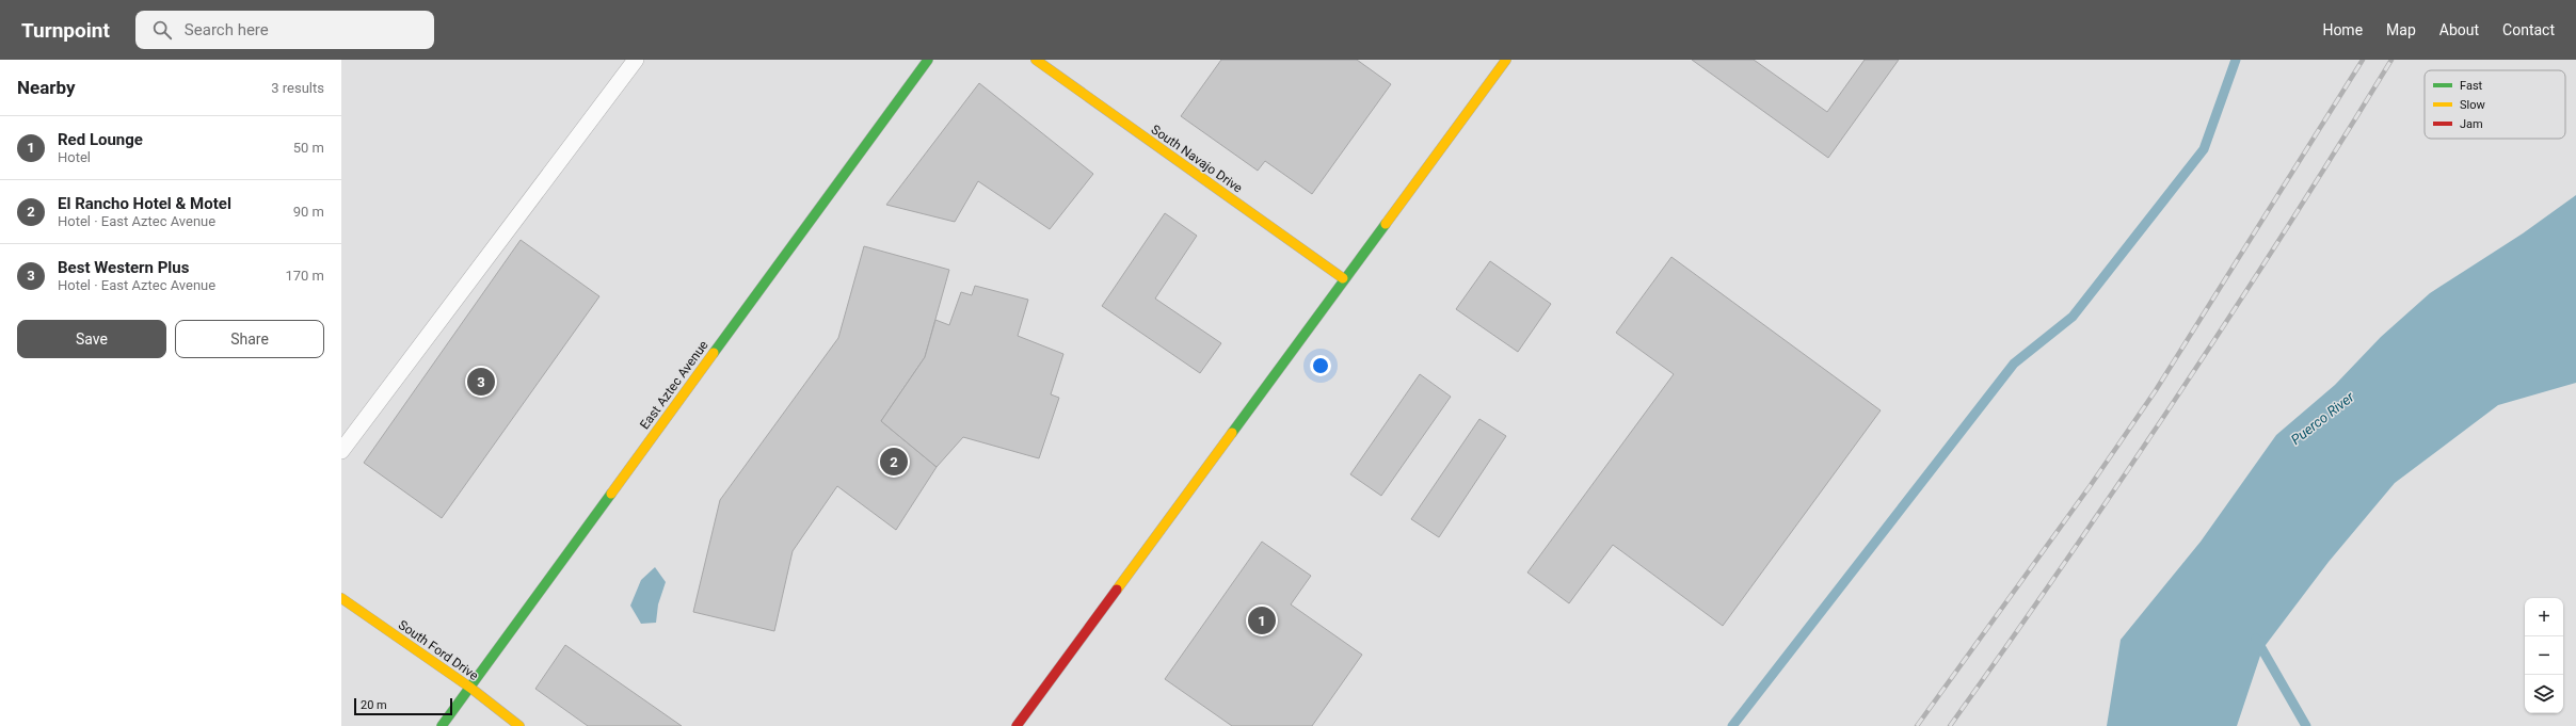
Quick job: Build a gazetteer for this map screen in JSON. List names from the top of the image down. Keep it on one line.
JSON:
{"streets":{"main road":["South Navajo Drive","East Aztec Avenue","South Ford Drive"]},"crossings":[["East Aztec Avenue","South Ford Drive"]],"water":["Puerco River"],"legend":["Fast","Slow","Jam"],"scale_bar":"20 m","page":{"header":"Turnpoint","search":"Search here","nav":["Home","Map","About","Contact"],"heading":["Nearby","3 results"],"list":[{"mark":"1","name":"Red Lounge","note":"Hotel","value":"50 m"},{"mark":"2","name":"El Rancho Hotel & Motel","note":"Hotel · East Aztec Avenue","value":"90 m"},{"mark":"3","name":"Best Western Plus","note":"Hotel · East Aztec Avenue","value":"170 m"}],"buttons":["Save","Share"],"pins":["3","2","1"],"map_buttons":["+","−"],"scale":"20 m"}}
